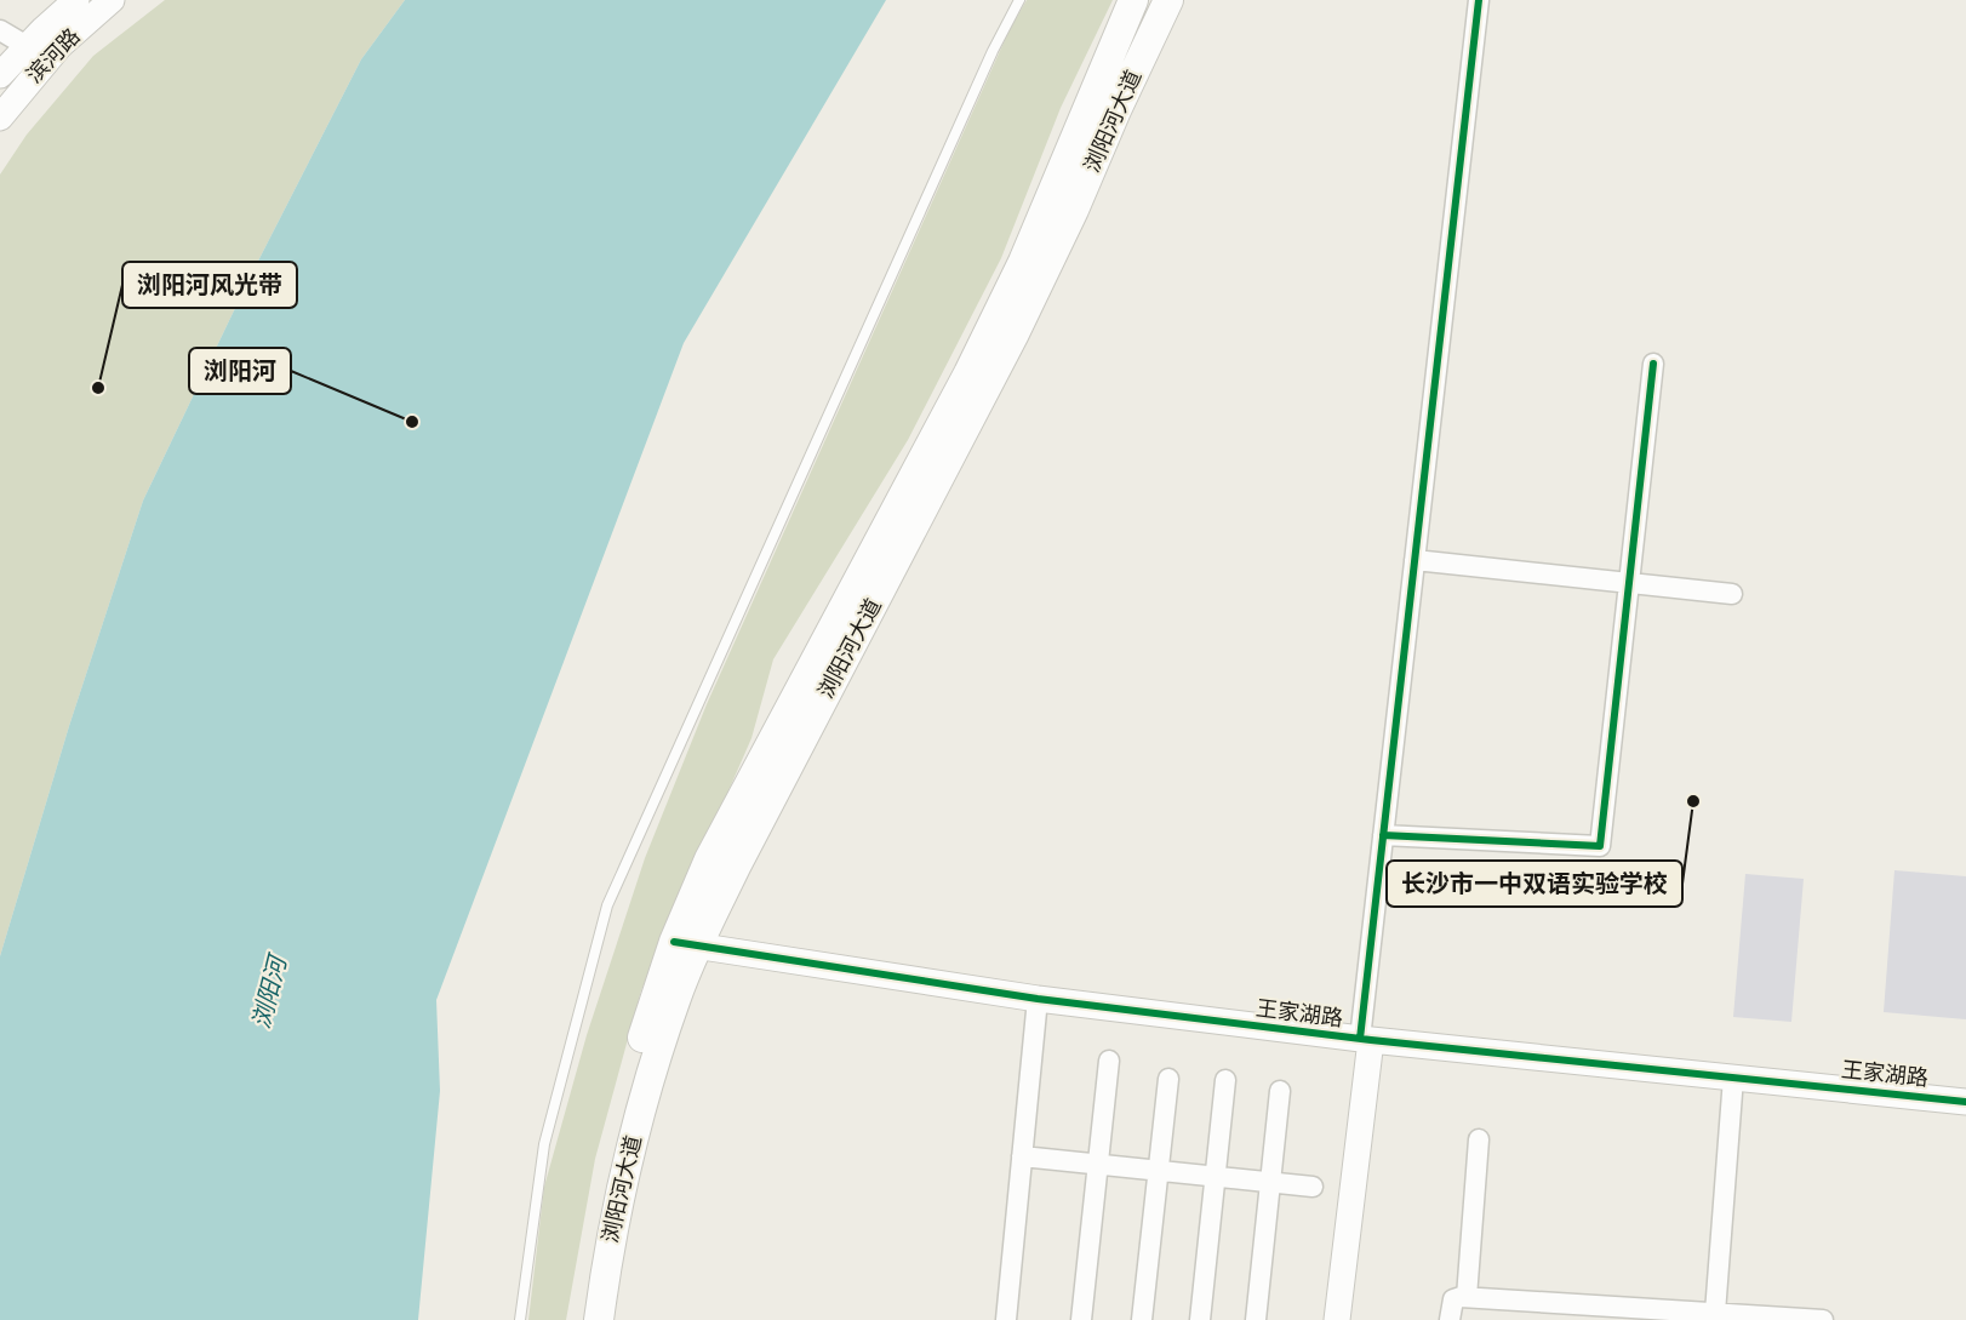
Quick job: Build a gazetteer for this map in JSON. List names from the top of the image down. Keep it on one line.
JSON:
{"streets":{"main road":["浏阳河大道"],"street":["滨河路","王家湖路"]},"crossings":[["浏阳河大道","王家湖路"]],"water":["浏阳河"],"places":["浏阳河风光带","浏阳河","长沙市一中双语实验学校"]}
